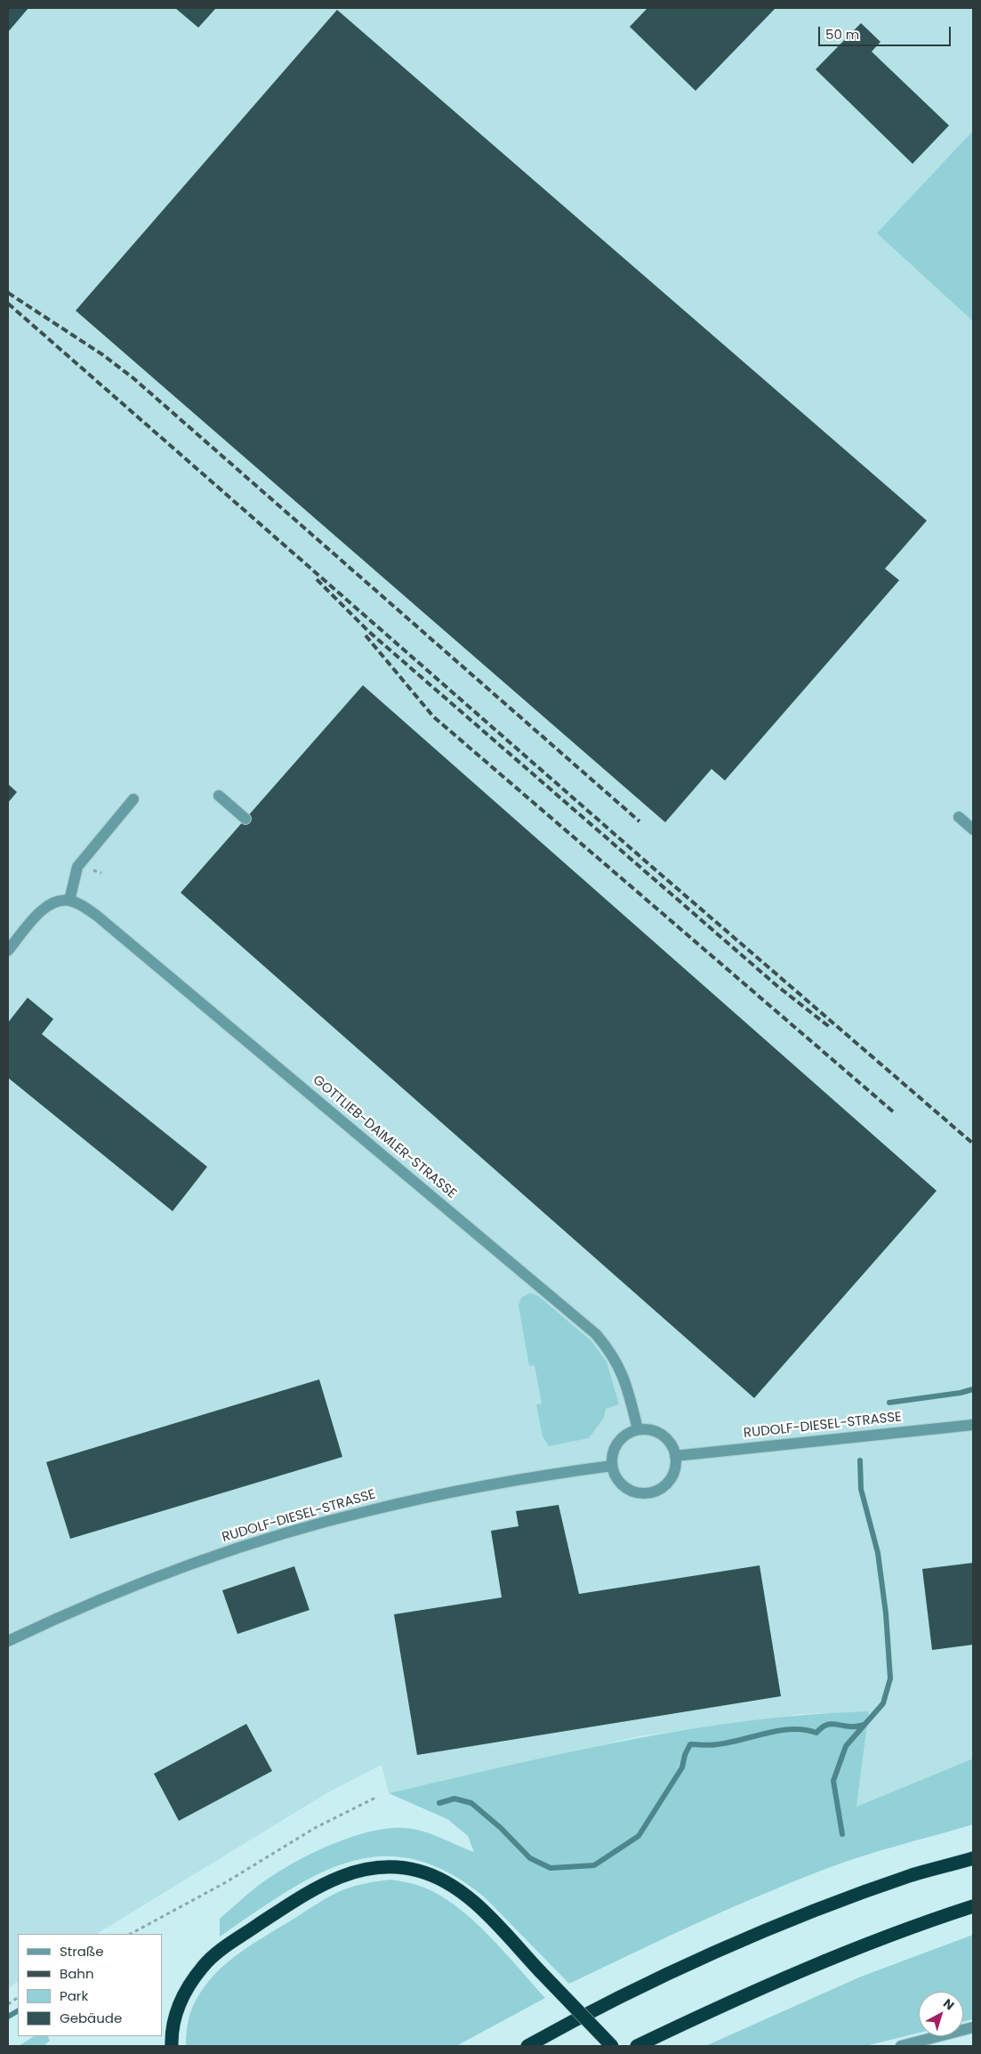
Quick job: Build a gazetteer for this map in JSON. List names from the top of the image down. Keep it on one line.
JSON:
{"streets":{"street":["GOTTLIEB-DAIMLER-STRASSE","RUDOLF-DIESEL-STRASSE"]},"crossings":[["GOTTLIEB-DAIMLER-STRASSE","RUDOLF-DIESEL-STRASSE"]],"legend":["Straße","Bahn","Park","Gebäude"],"scale_bar":"50 m","north":"top right"}
